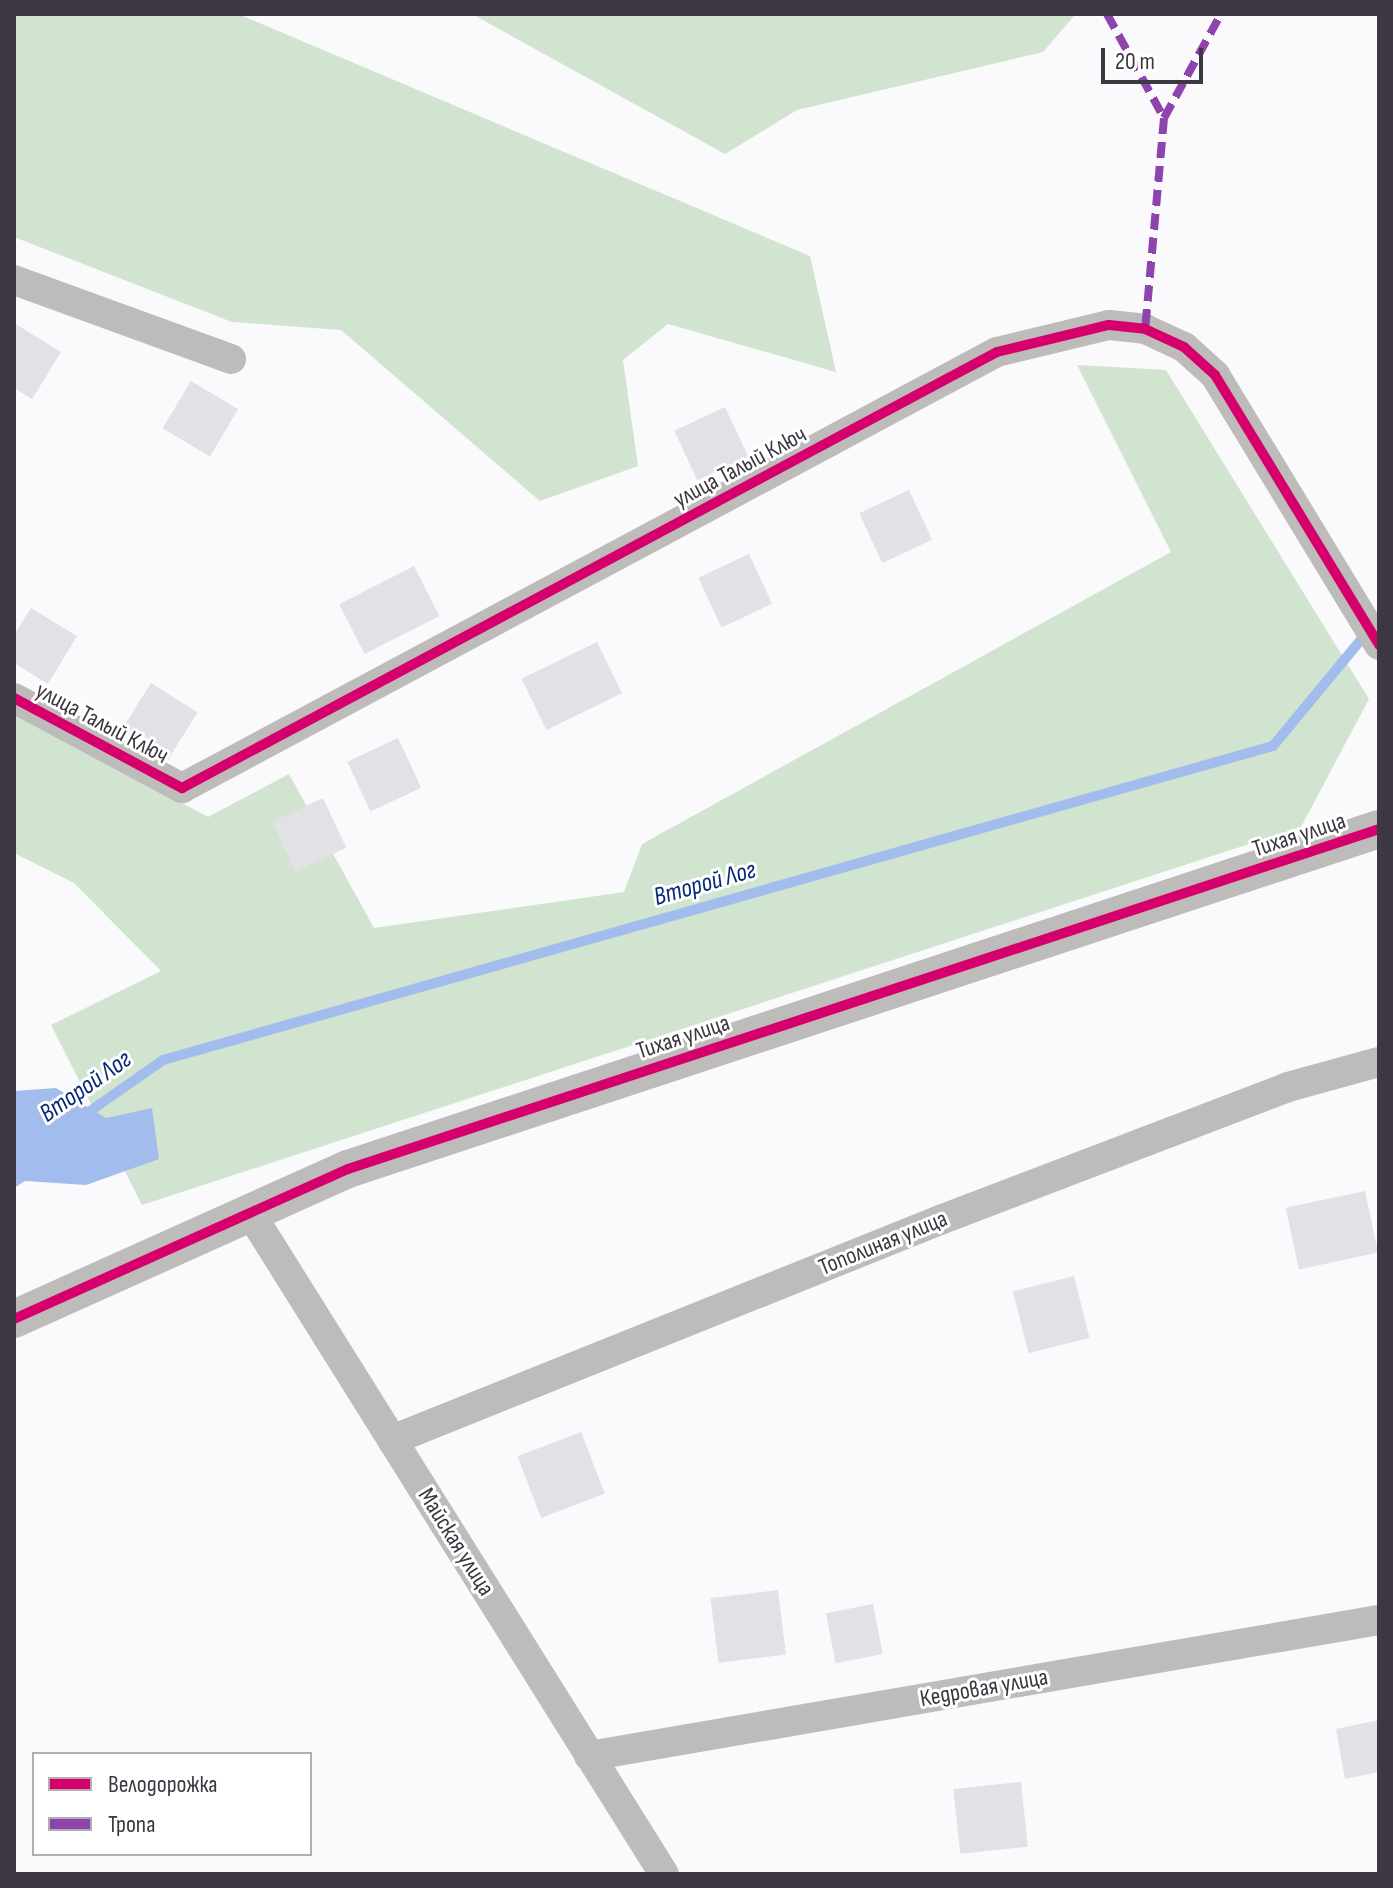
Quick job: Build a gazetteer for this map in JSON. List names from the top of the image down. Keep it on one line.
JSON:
{"streets":{"street":["улица Талый Ключ","Тихая улица","Тополиная улица","Майская улица","Кедровая улица"]},"crossings":[["Тихая улица","Майская улица"],["Тополиная улица","Майская улица"],["Майская улица","Кедровая улица"]],"water":["Второй Лог"],"legend":["Велодорожка","Тропа"],"scale_bar":"20 m"}
